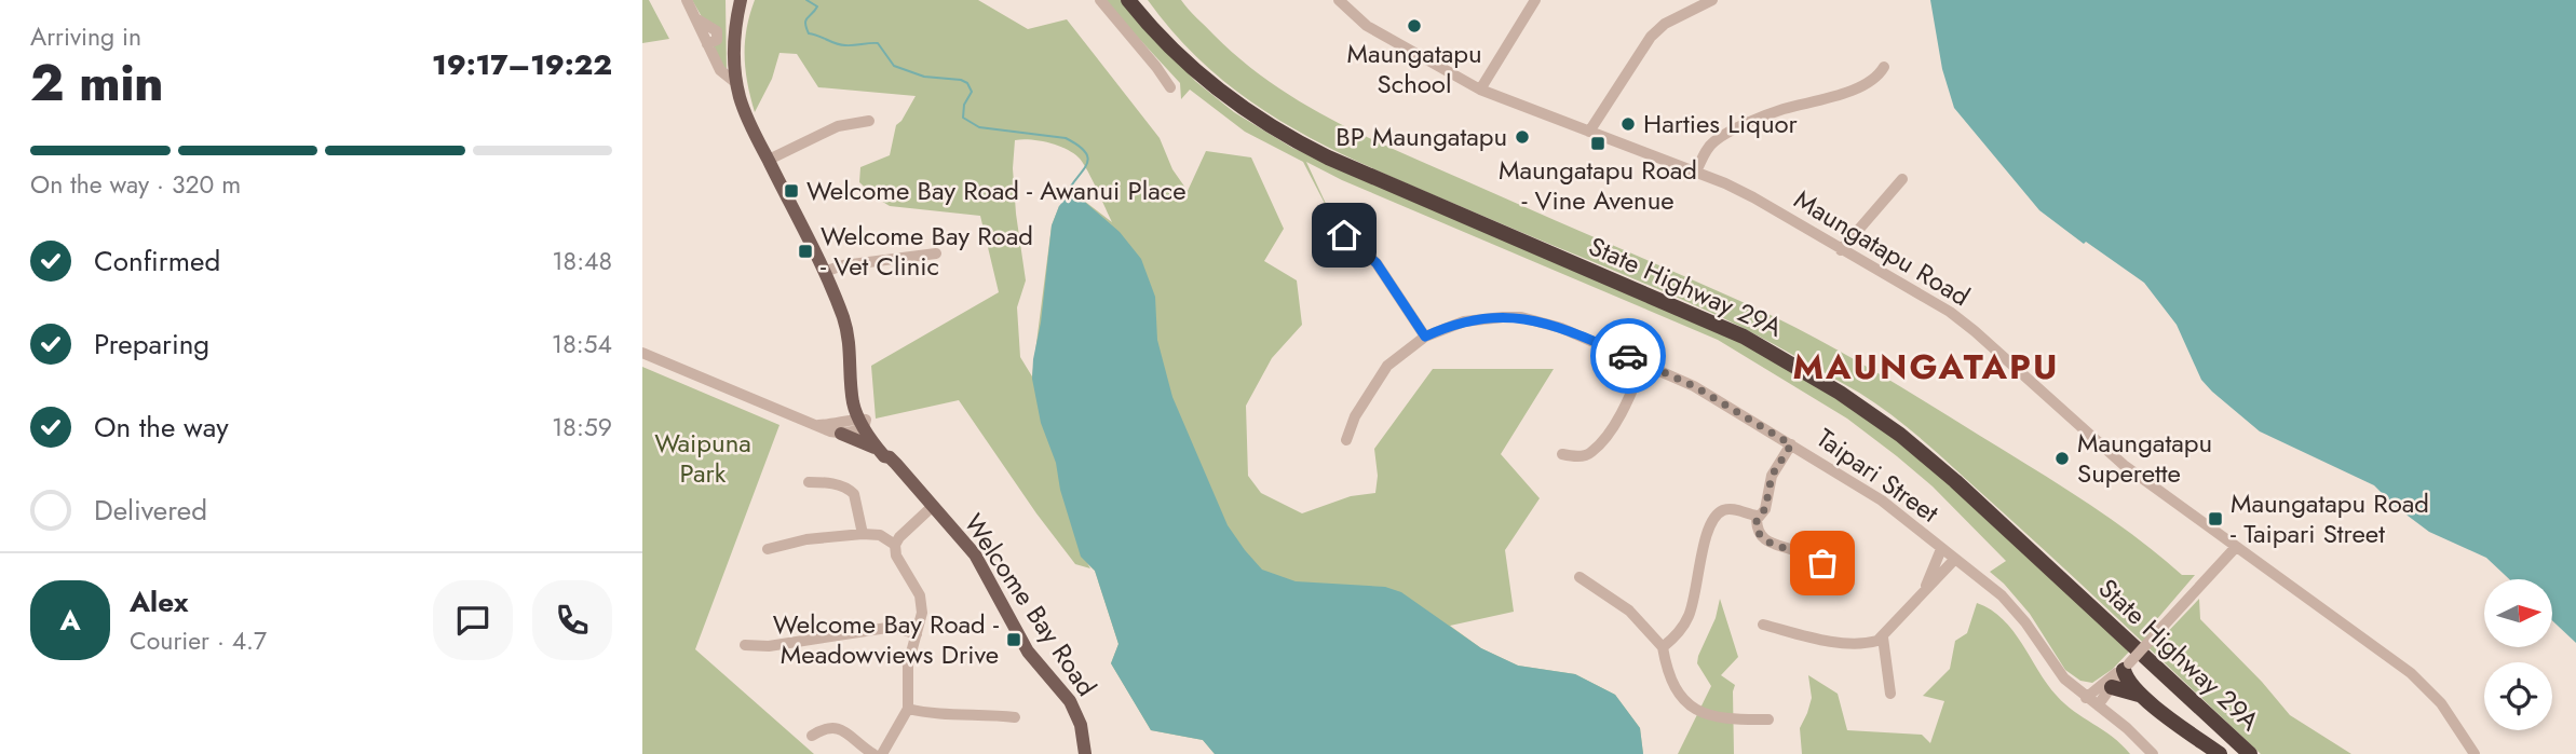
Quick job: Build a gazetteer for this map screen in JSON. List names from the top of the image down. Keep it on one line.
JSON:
{"streets":{"highway":["State Highway 29A"],"main road":["Welcome Bay Road"],"street":["Maungatapu Road","Taipari Street"]},"districts":["MAUNGATAPU"],"parks":["Waipuna Park"],"places":{"other":["Maungatapu School","Harties Liquor","BP Maungatapu","Maungatapu Superette"],"transit":["Maungatapu Road - Vine Avenue","Welcome Bay Road - Awanui Place","Welcome Bay Road - Vet Clinic","Maungatapu Road - Taipari Street","Welcome Bay Road - Meadowviews Drive"]},"north":"right","page":{"heading":["2 min","Arriving in","19:17–19:22"],"panel":["Alex","Courier · 4.7"],"bar":"On the way · 320 m","list":[["Confirmed","18:48"],["Preparing","18:54"],["On the way","18:59"],"Delivered"],"round":"A"}}
